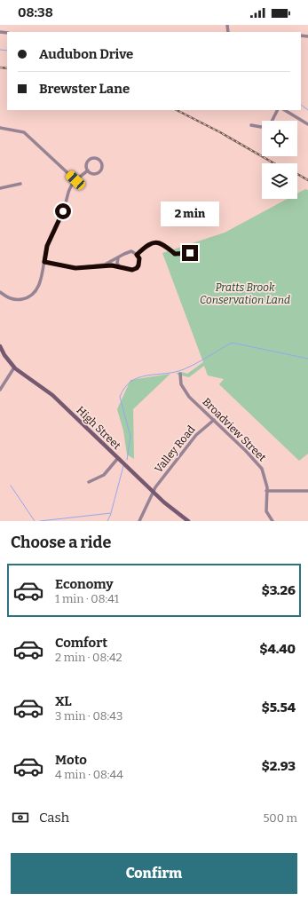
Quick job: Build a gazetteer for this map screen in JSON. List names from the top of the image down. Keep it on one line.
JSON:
{"streets":{"street":["High Street","Broadview Street","Valley Road"]},"crossings":[["High Street","Valley Road"],["Broadview Street","Valley Road"]],"parks":["Pratts Brook Conservation Land"],"page":{"status":"08:38","banner":["Audubon Drive","Brewster Lane"],"bubble":"2 min","heading":"Choose a ride","list":[{"name":"Economy","note":"1 min · 08:41","value":"$3.26"},{"name":"Comfort","note":"2 min · 08:42","value":"$4.40"},{"name":"XL","note":"3 min · 08:43","value":"$5.54"},{"name":"Moto","note":"4 min · 08:44","value":"$2.93"}],"pay":["Cash","500 m"],"buttons":"Confirm"}}
